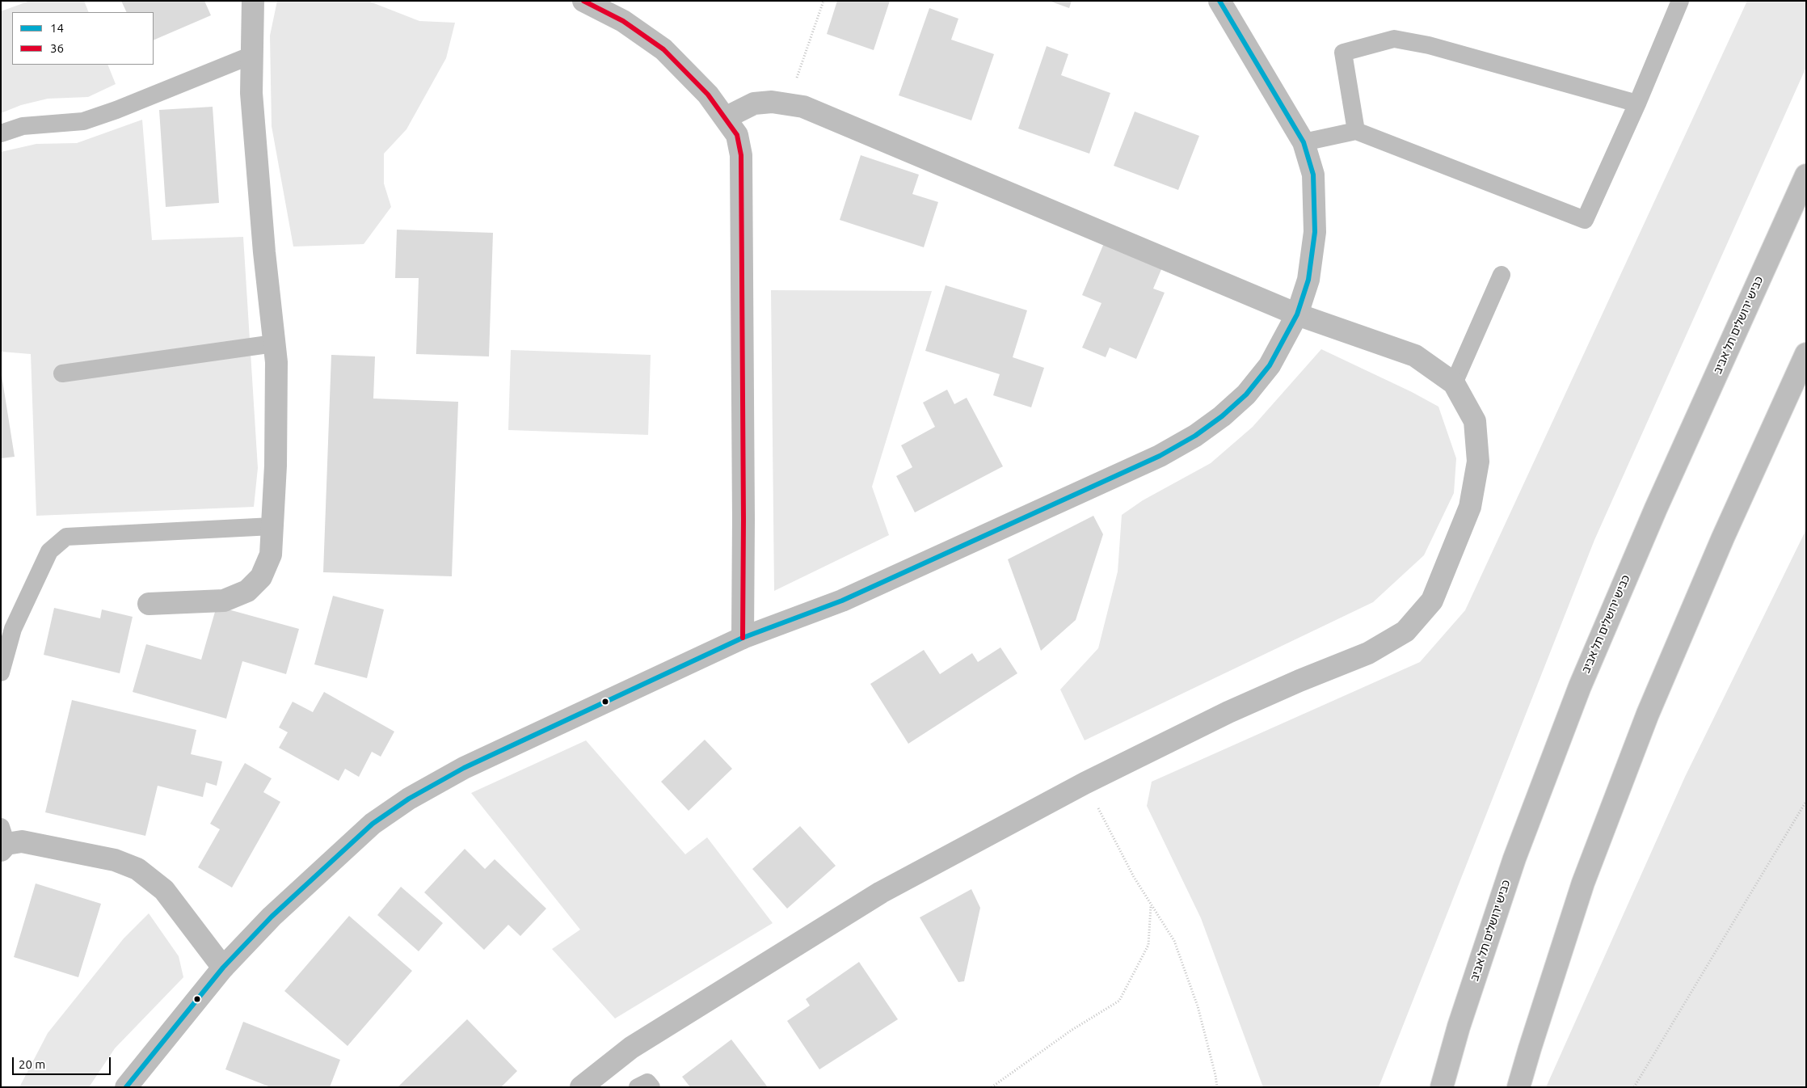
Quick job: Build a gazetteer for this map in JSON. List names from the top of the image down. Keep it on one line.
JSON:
{"streets":{"main road":["כביש ירושלים תל אביב"]},"lines":["transit line 14","transit line 36"],"legend":["14","36"],"scale_bar":"20 m"}
